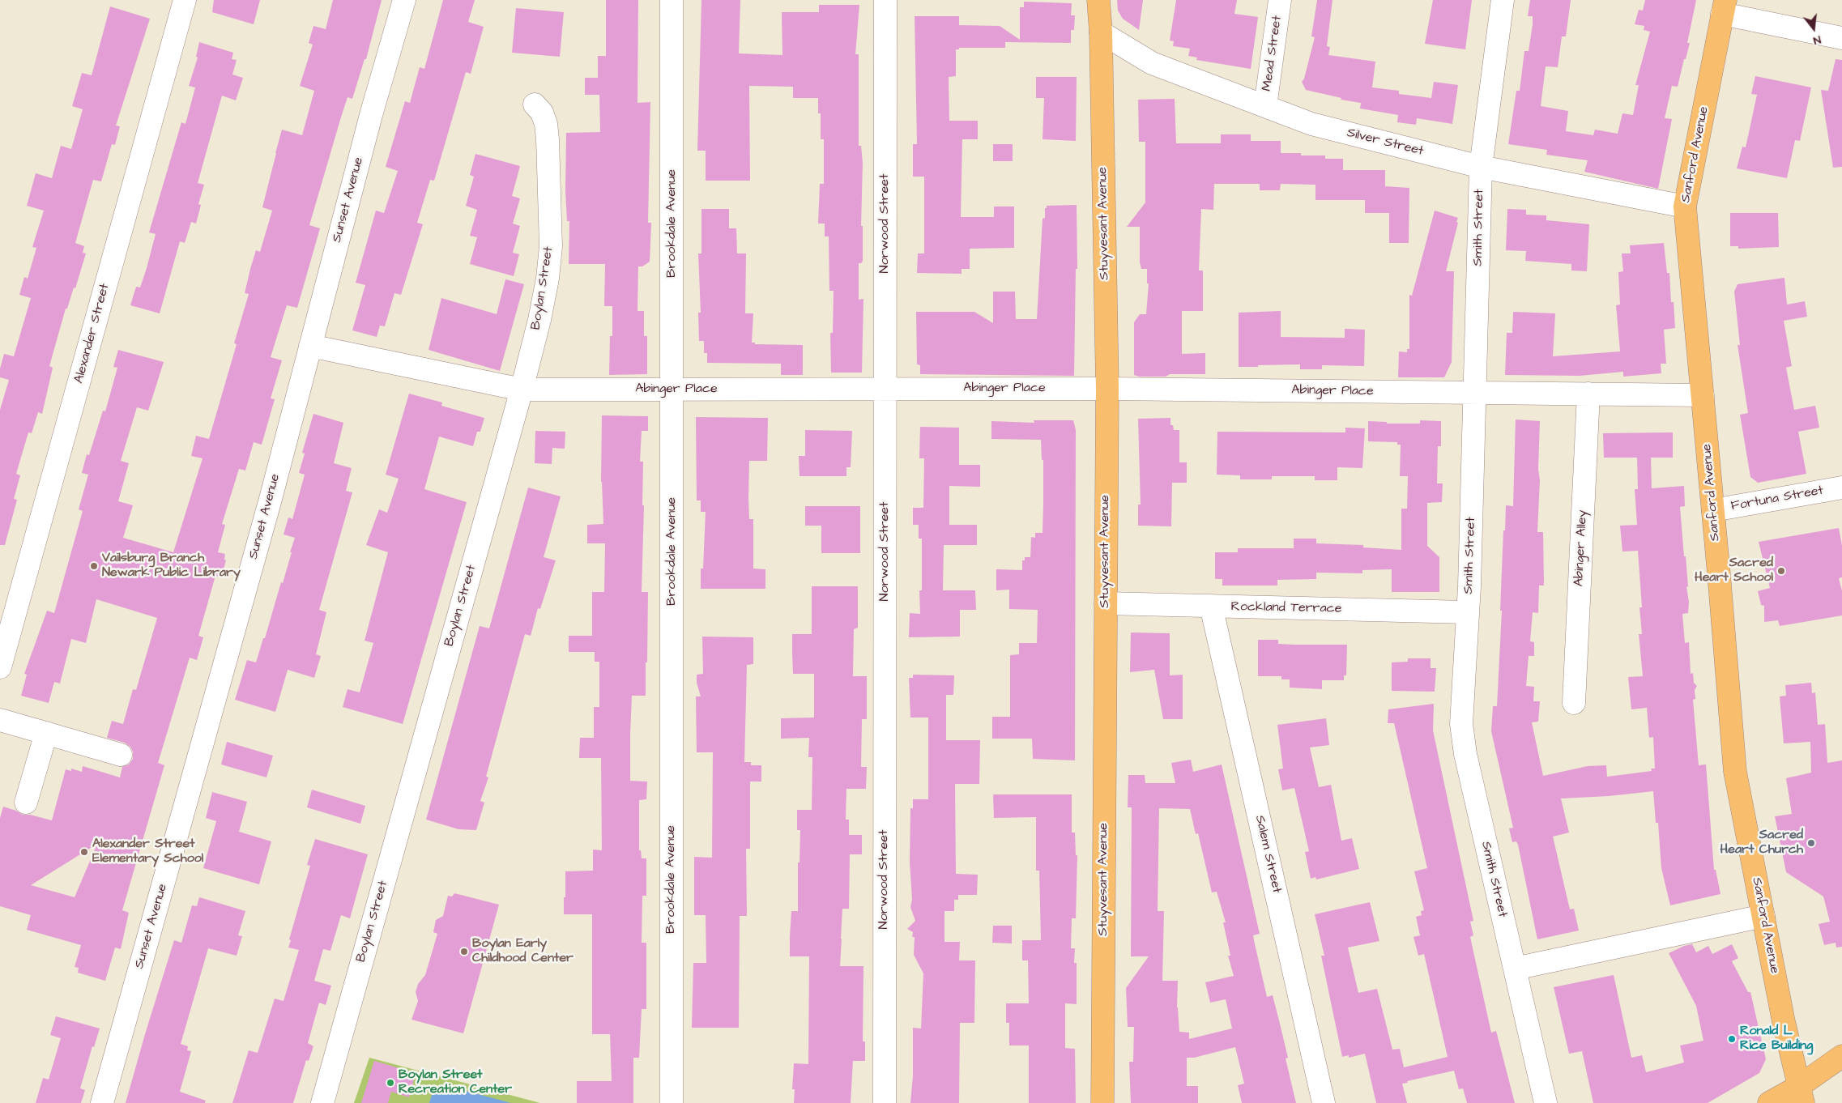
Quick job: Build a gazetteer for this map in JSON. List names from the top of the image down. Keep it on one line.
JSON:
{"streets":{"main road":["Sanford Avenue","Stuyvesant Avenue"],"street":["Mead Street","Silver Street","Sunset Avenue","Brookdale Avenue","Norwood Street","Smith Street","Boylan Street","Alexander Street","Abinger Place","Fortuna Street","Abinger Alley","Rockland Terrace","Salem Street"]},"crossings":[["Mead Street","Silver Street"],["Silver Street","Sanford Avenue"],["Silver Street","Stuyvesant Avenue"],["Silver Street","Smith Street"],["Sanford Avenue","Abinger Place"],["Sanford Avenue","Fortuna Street"],["Sunset Avenue","Abinger Place"],["Brookdale Avenue","Abinger Place"],["Norwood Street","Abinger Place"],["Stuyvesant Avenue","Abinger Place"],["Stuyvesant Avenue","Rockland Terrace"],["Smith Street","Abinger Place"],["Smith Street","Rockland Terrace"],["Boylan Street","Abinger Place"],["Abinger Place","Abinger Alley"],["Rockland Terrace","Salem Street"]],"places":["Vailsburg Branch Newark Public Library","Sacred Heart School","Sacred Heart Church","Alexander Street Elementary School","Boylan Early Childhood Center","Ronald L Rice Building","Boylan Street Recreation Center"],"north":"bottom"}
